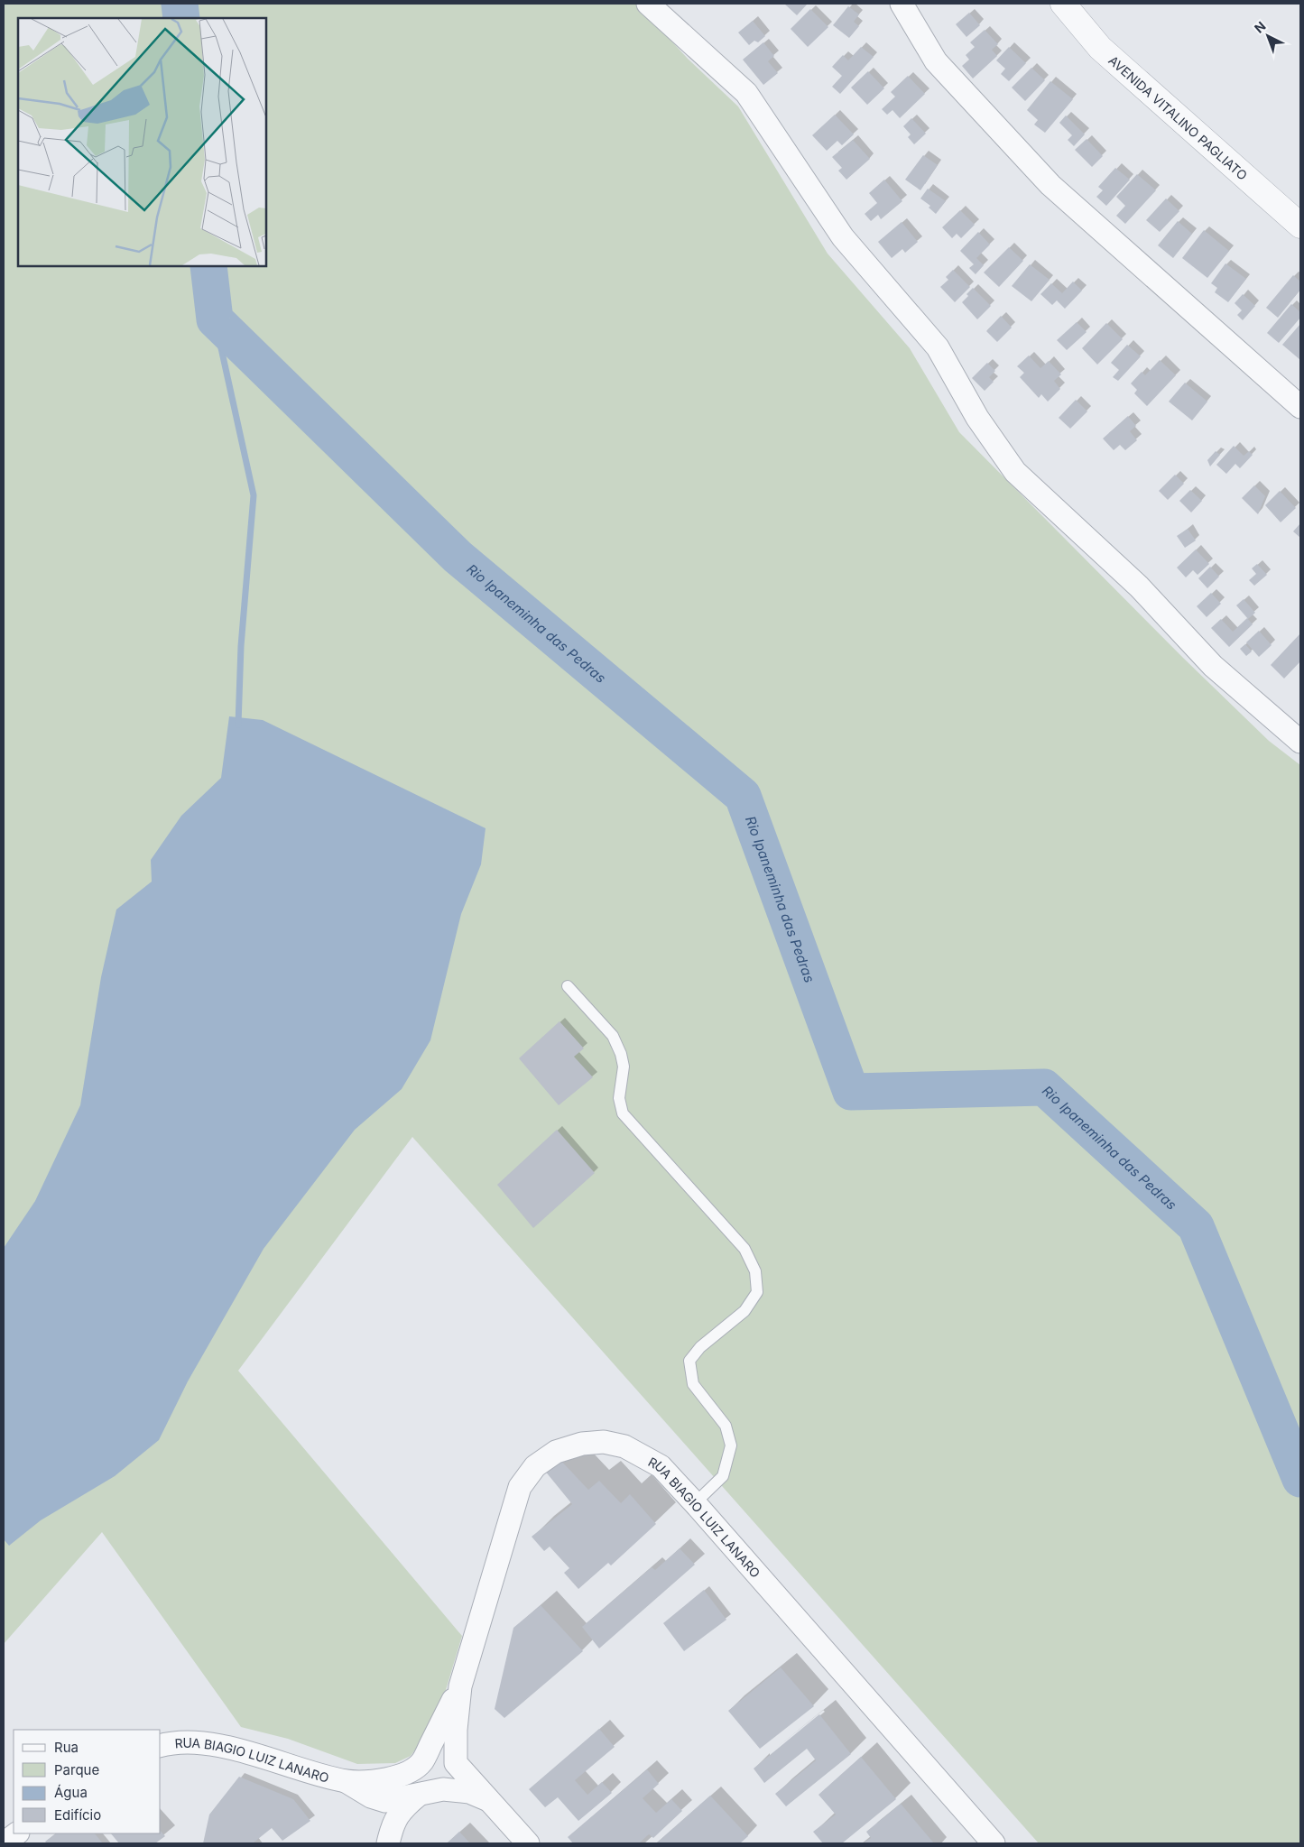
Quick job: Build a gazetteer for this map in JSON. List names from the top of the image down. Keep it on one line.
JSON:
{"streets":{"street":["AVENIDA VITALINO PAGLIATO","RUA BIAGIO LUIZ LANARO"]},"water":["Rio Ipaneminha das Pedras"],"legend":["Rua","Parque","Água","Edifício"],"north":"top left"}
